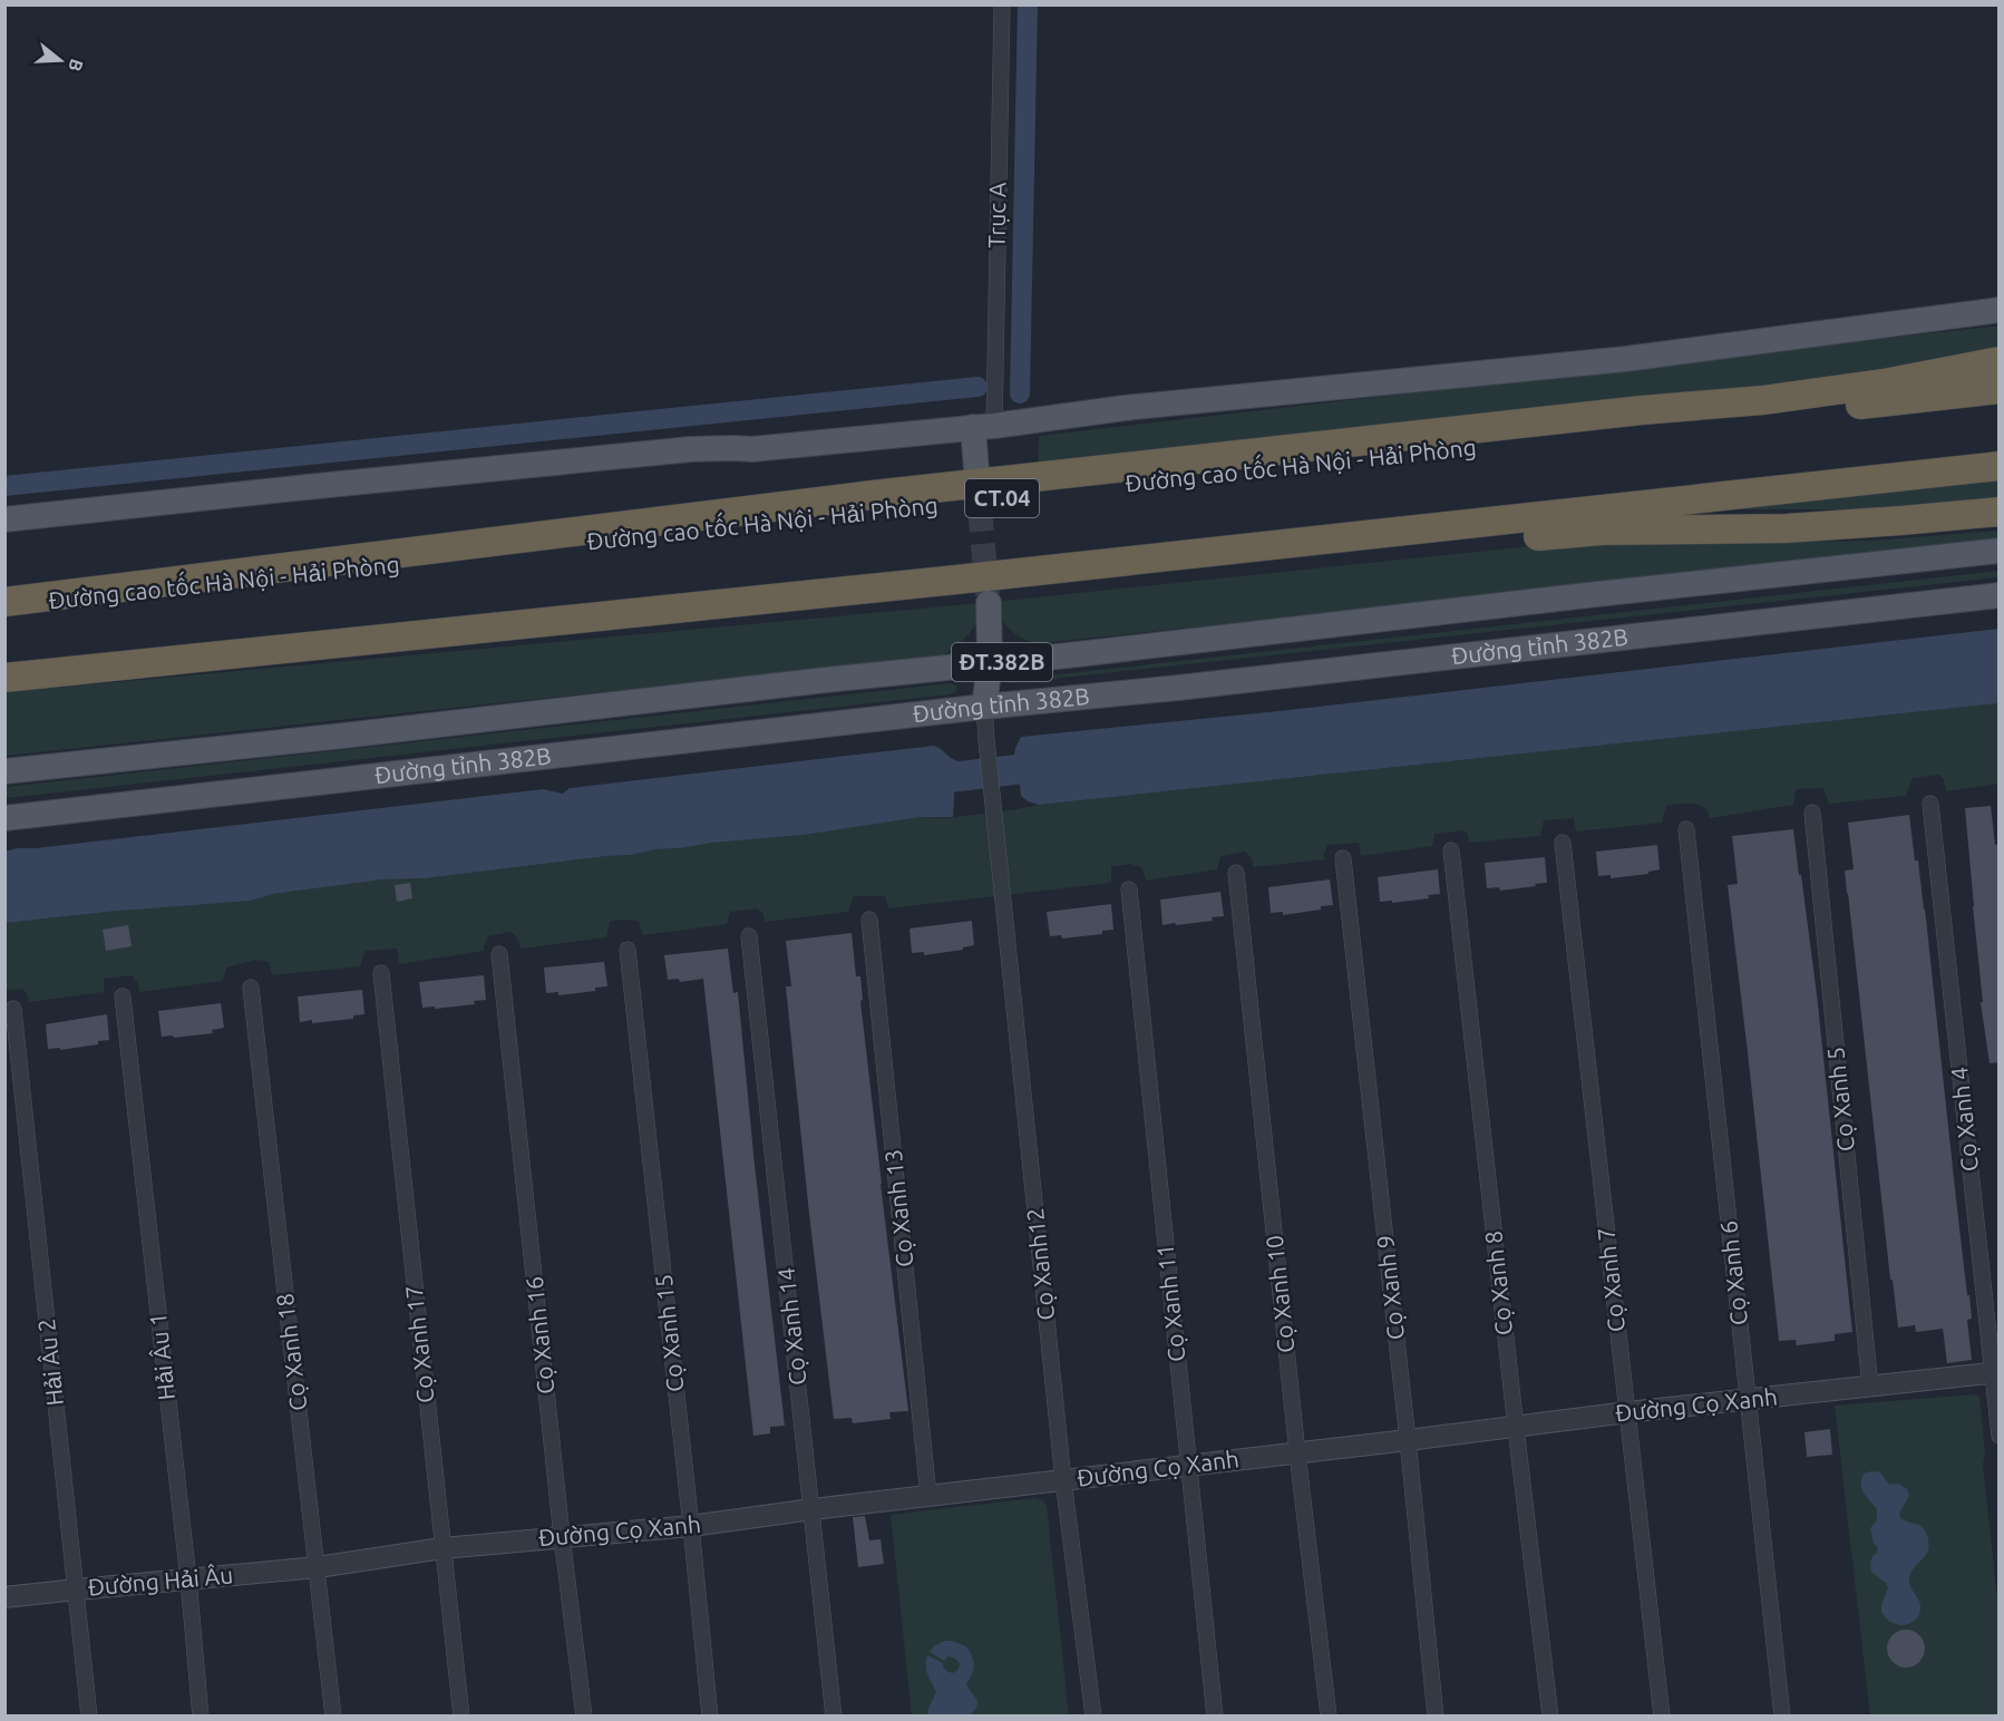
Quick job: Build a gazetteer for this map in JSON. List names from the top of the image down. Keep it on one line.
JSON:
{"streets":{"highway":["Đường cao tốc Hà Nội - Hải Phòng","CT.04"],"main road":["Đường tỉnh 382B","ĐT.382B"],"street":["Trục A","Cọ Xanh 5","Cọ Xanh 4","Cọ Xanh 13","Cọ Xanh12","Cọ Xanh 6","Cọ Xanh 7","Cọ Xanh 8","Cọ Xanh 9","Cọ Xanh 10","Cọ Xanh 11","Cọ Xanh 14","Cọ Xanh 15","Cọ Xanh 16","Cọ Xanh 17","Cọ Xanh 18","Hải Âu 1","Hải Âu 2","Đường Cọ Xanh","Đường Hải Âu"]},"crossings":[["Đường tỉnh 382B","Cọ Xanh12"],["Cọ Xanh 5","Đường Cọ Xanh"],["Cọ Xanh 4","Đường Cọ Xanh"],["Cọ Xanh 13","Đường Cọ Xanh"],["Cọ Xanh12","Đường Cọ Xanh"],["Cọ Xanh 6","Đường Cọ Xanh"],["Cọ Xanh 7","Đường Cọ Xanh"],["Cọ Xanh 8","Đường Cọ Xanh"],["Cọ Xanh 9","Đường Cọ Xanh"],["Cọ Xanh 10","Đường Cọ Xanh"],["Cọ Xanh 11","Đường Cọ Xanh"],["Cọ Xanh 14","Đường Cọ Xanh"],["Cọ Xanh 15","Đường Cọ Xanh"],["Cọ Xanh 16","Đường Cọ Xanh"],["Cọ Xanh 17","Đường Cọ Xanh"],["Cọ Xanh 18","Đường Cọ Xanh"],["Cọ Xanh 18","Đường Hải Âu"],["Hải Âu 1","Đường Hải Âu"],["Hải Âu 2","Đường Hải Âu"],["Đường Cọ Xanh","Đường Hải Âu"]],"north":"right"}
